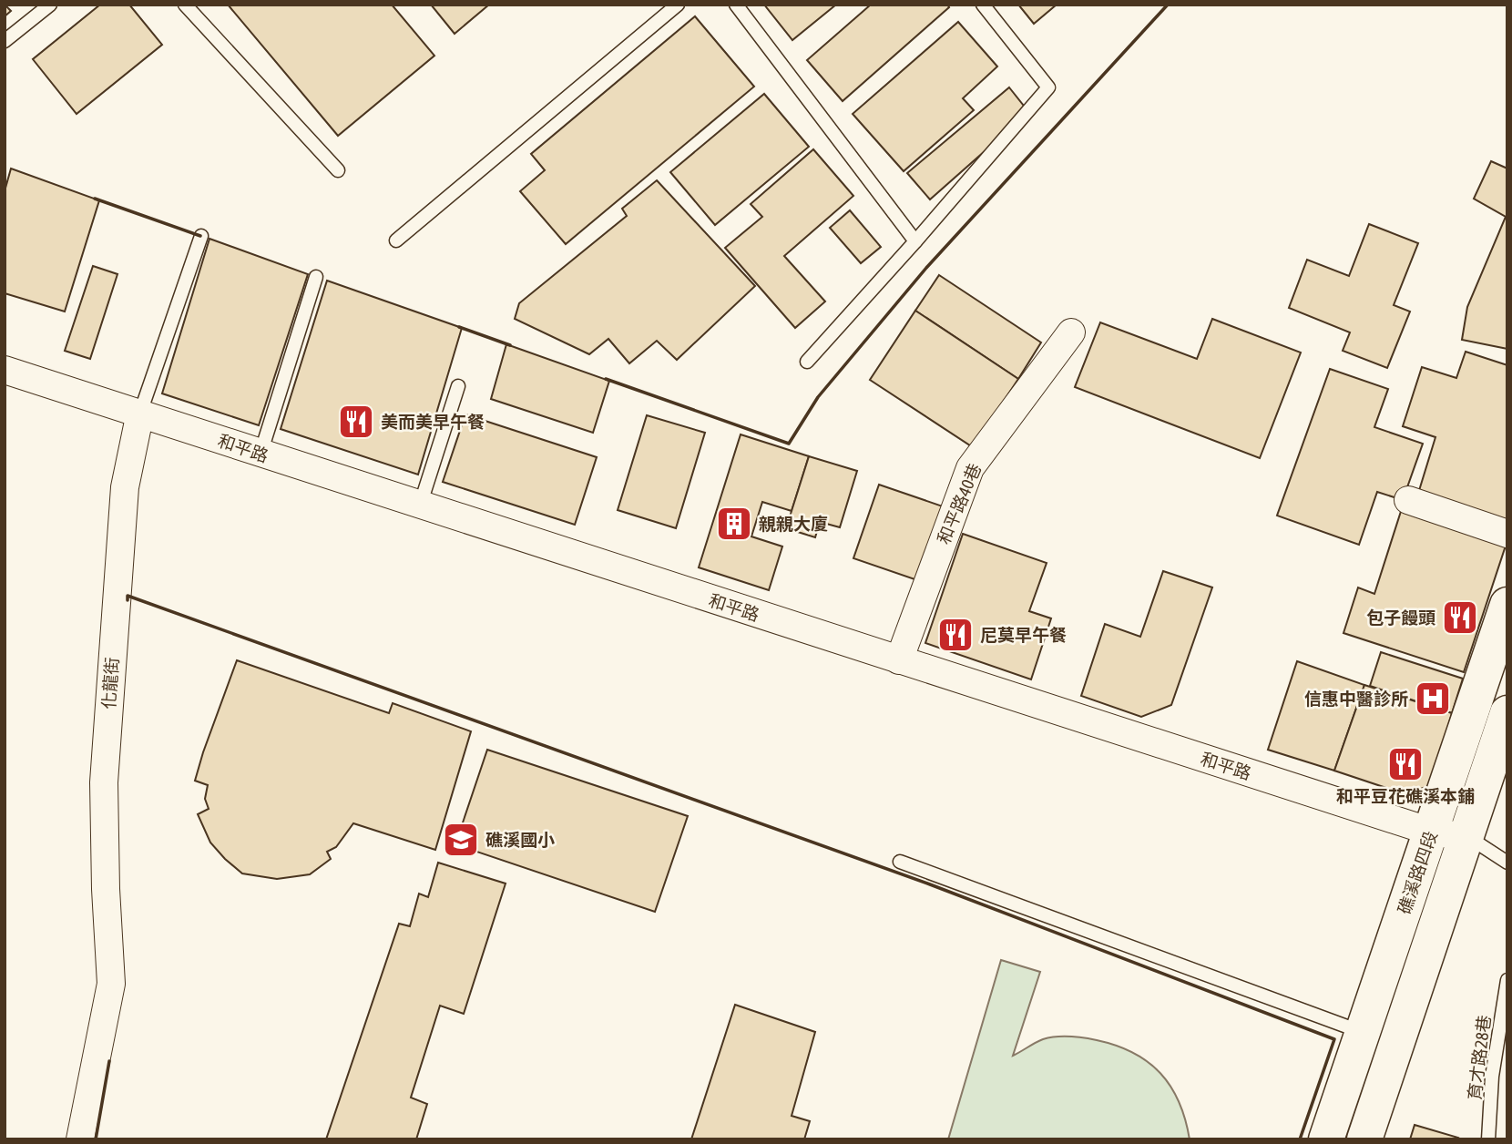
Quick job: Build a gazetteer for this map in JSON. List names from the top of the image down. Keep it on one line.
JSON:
{"streets":{"main road":["礁溪路四段"],"street":["和平路","和平路40巷","化龍街"],"lane":["育才路28巷"]},"crossings":[["和平路","和平路40巷"],["和平路","化龍街"],["和平路","礁溪路四段"]],"places":{"restaurant":["美而美早午餐","包子饅頭","尼莫早午餐","和平豆花礁溪本鋪"],"building":["親親大廈"],"hospital":["信惠中醫診所"],"school or university":["礁溪國小"]}}
